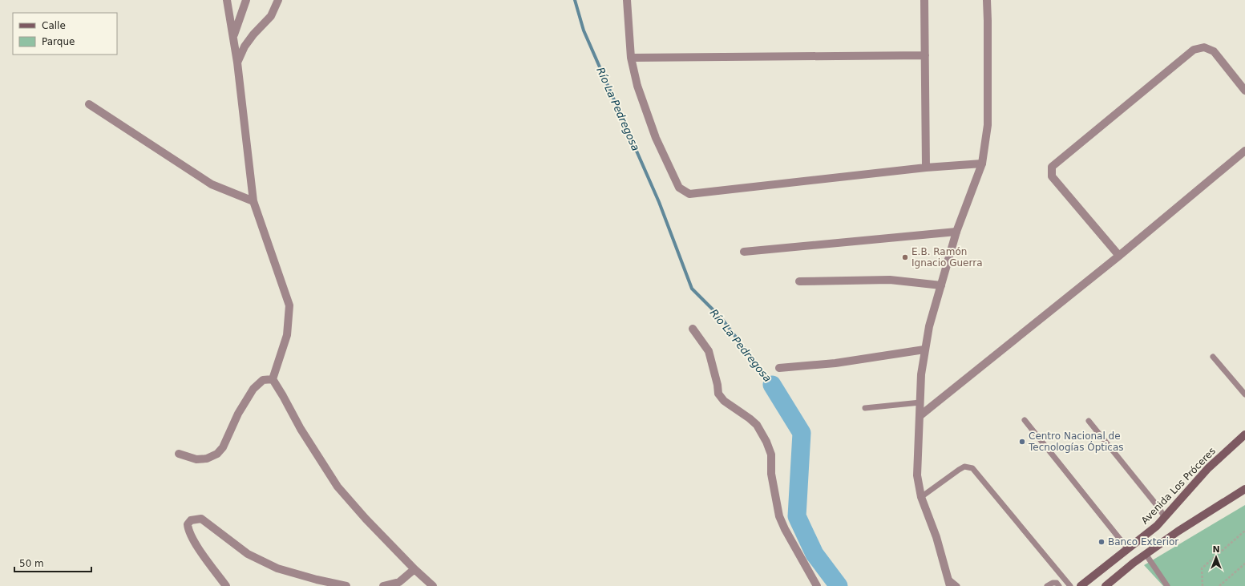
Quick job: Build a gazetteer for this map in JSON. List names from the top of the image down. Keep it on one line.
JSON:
{"streets":{"main road":["Avenida Los Próceres"]},"water":["Río La Pedregosa"],"places":["E.B. Ramón Ignacio Guerra","Centro Nacional de Tecnologías Ópticas","Banco Exterior"],"legend":["Calle","Parque"],"scale_bar":"50 m","north":"top"}
